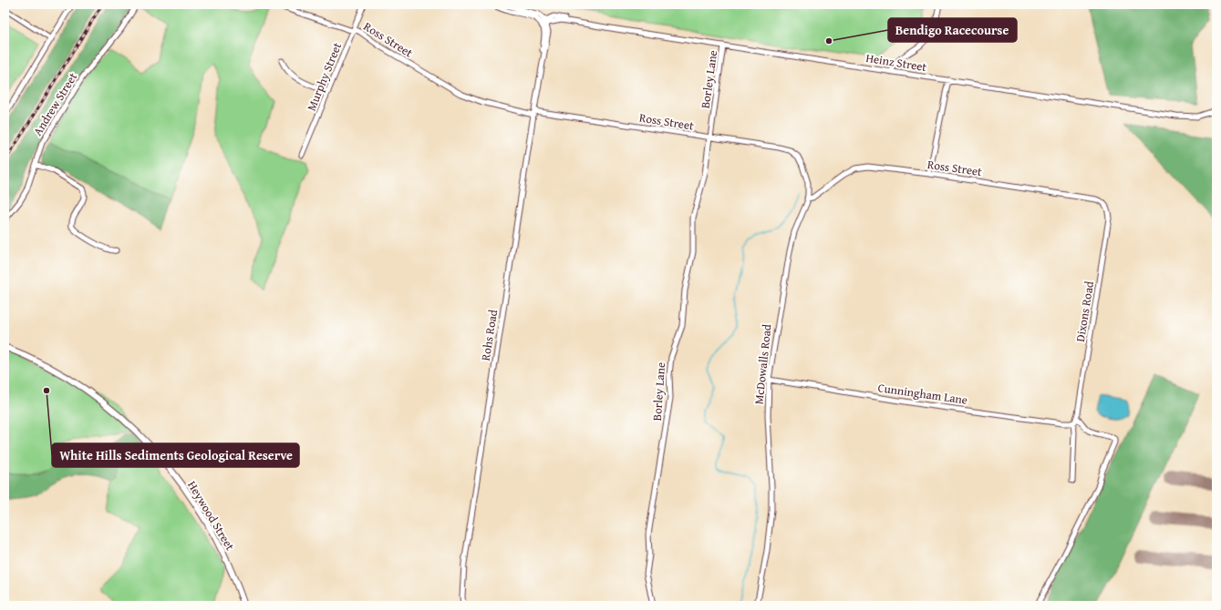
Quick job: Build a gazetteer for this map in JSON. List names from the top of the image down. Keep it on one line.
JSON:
{"streets":{"main road":["Heywood Street"],"street":["Ross Street","Heinz Street","Murphy Street","Borley Lane","Andrew Street","Dixons Road","Rohs Road","McDowalls Road","Cunningham Lane"]},"crossings":[["Ross Street","Murphy Street"],["Ross Street","Borley Lane"],["Ross Street","Dixons Road"],["Ross Street","Rohs Road"],["Ross Street","McDowalls Road"],["Heinz Street","Borley Lane"],["Heinz Street","Rohs Road"],["Dixons Road","Cunningham Lane"],["McDowalls Road","Cunningham Lane"]],"places":["Bendigo Racecourse","White Hills Sediments Geological Reserve"]}
